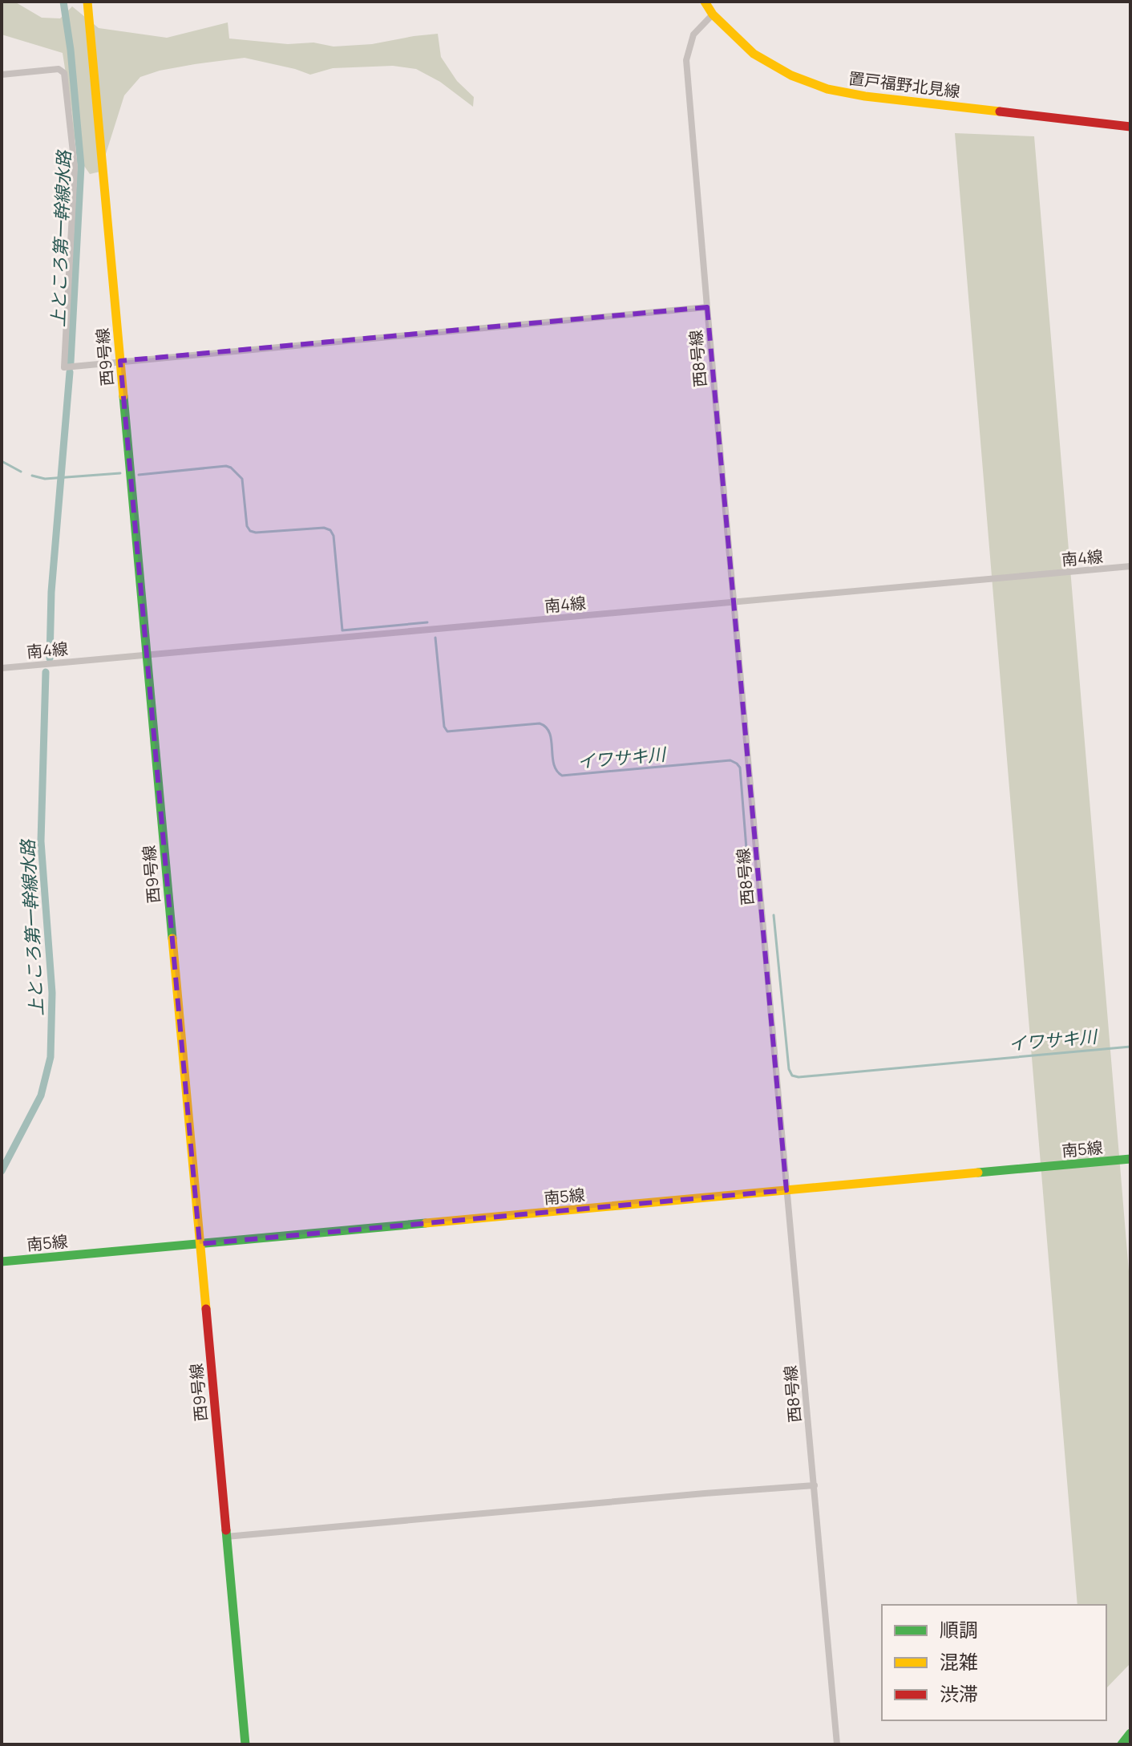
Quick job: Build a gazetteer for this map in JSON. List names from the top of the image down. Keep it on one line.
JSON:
{"streets":{"main road":["置戸福野北見線","西9号線","南5線"],"street":["西8号線","南4線"]},"crossings":[["置戸福野北見線","西8号線"],["西9号線","南4線"],["西9号線","南5線"],["西8号線","南4線"],["西8号線","南5線"]],"water":["上ところ第一幹線水路","イワサキ川"],"legend":["順調","混雑","渋滞"]}
